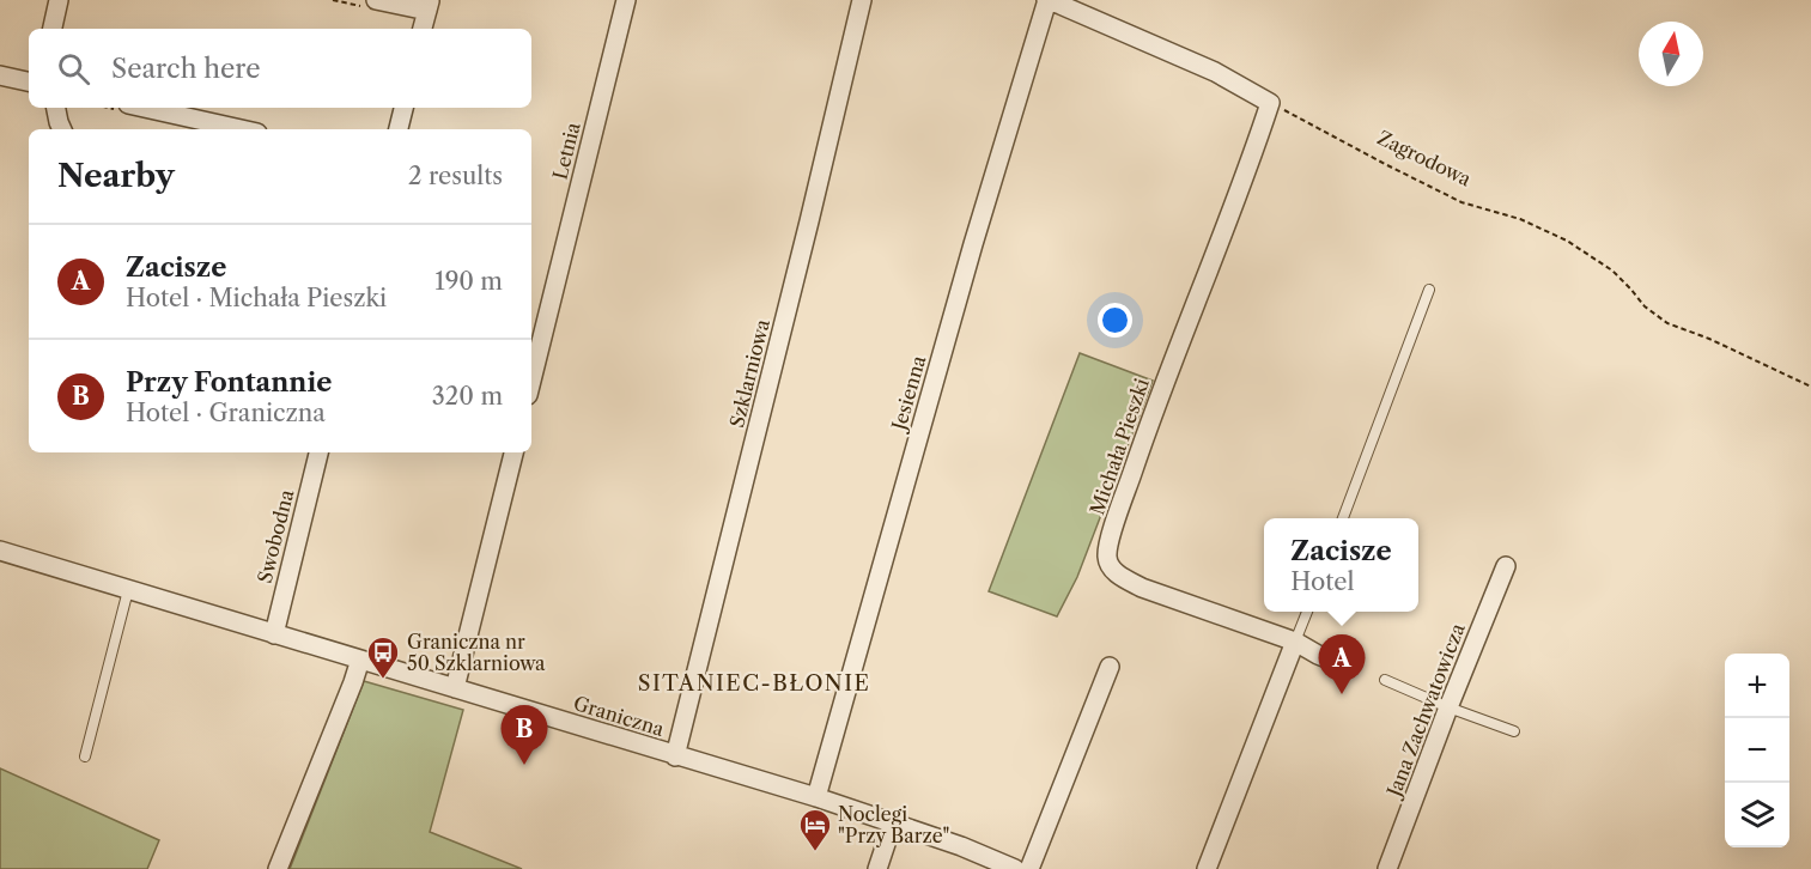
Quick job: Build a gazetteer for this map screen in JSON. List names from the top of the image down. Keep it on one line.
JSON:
{"streets":{"street":["Letnia","Szklarniowa","Jesienna","Michała Pieszki","Swobodna","Jana Zachwatowicza","Graniczna"],"path":["Zagrodowa"]},"crossings":[["Zagrodowa","Michała Pieszki"],["Szklarniowa","Graniczna"],["Jesienna","Graniczna"],["Swobodna","Graniczna"]],"districts":["SITANIEC-BŁONIE"],"places":{"bus stop":["Graniczna nr 50 Szklarniowa"],"hotel":["Noclegi \"Przy Barze\""]},"north":"top","page":{"search":"Search here","heading":["Nearby","2 results"],"list":[{"mark":"A","name":"Zacisze","note":"Hotel · Michała Pieszki","value":"190 m"},{"mark":"B","name":"Przy Fontannie","note":"Hotel · Graniczna","value":"320 m"}],"popup":["Zacisze","Hotel"],"pins":["A","B"],"map_buttons":["+","−"]}}
